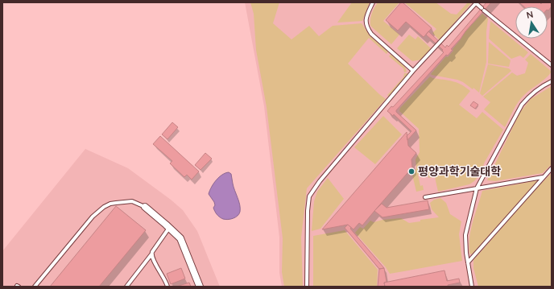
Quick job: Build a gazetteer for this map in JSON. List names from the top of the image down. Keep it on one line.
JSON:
{"places":["평양과학기술대학"],"north":"top"}
